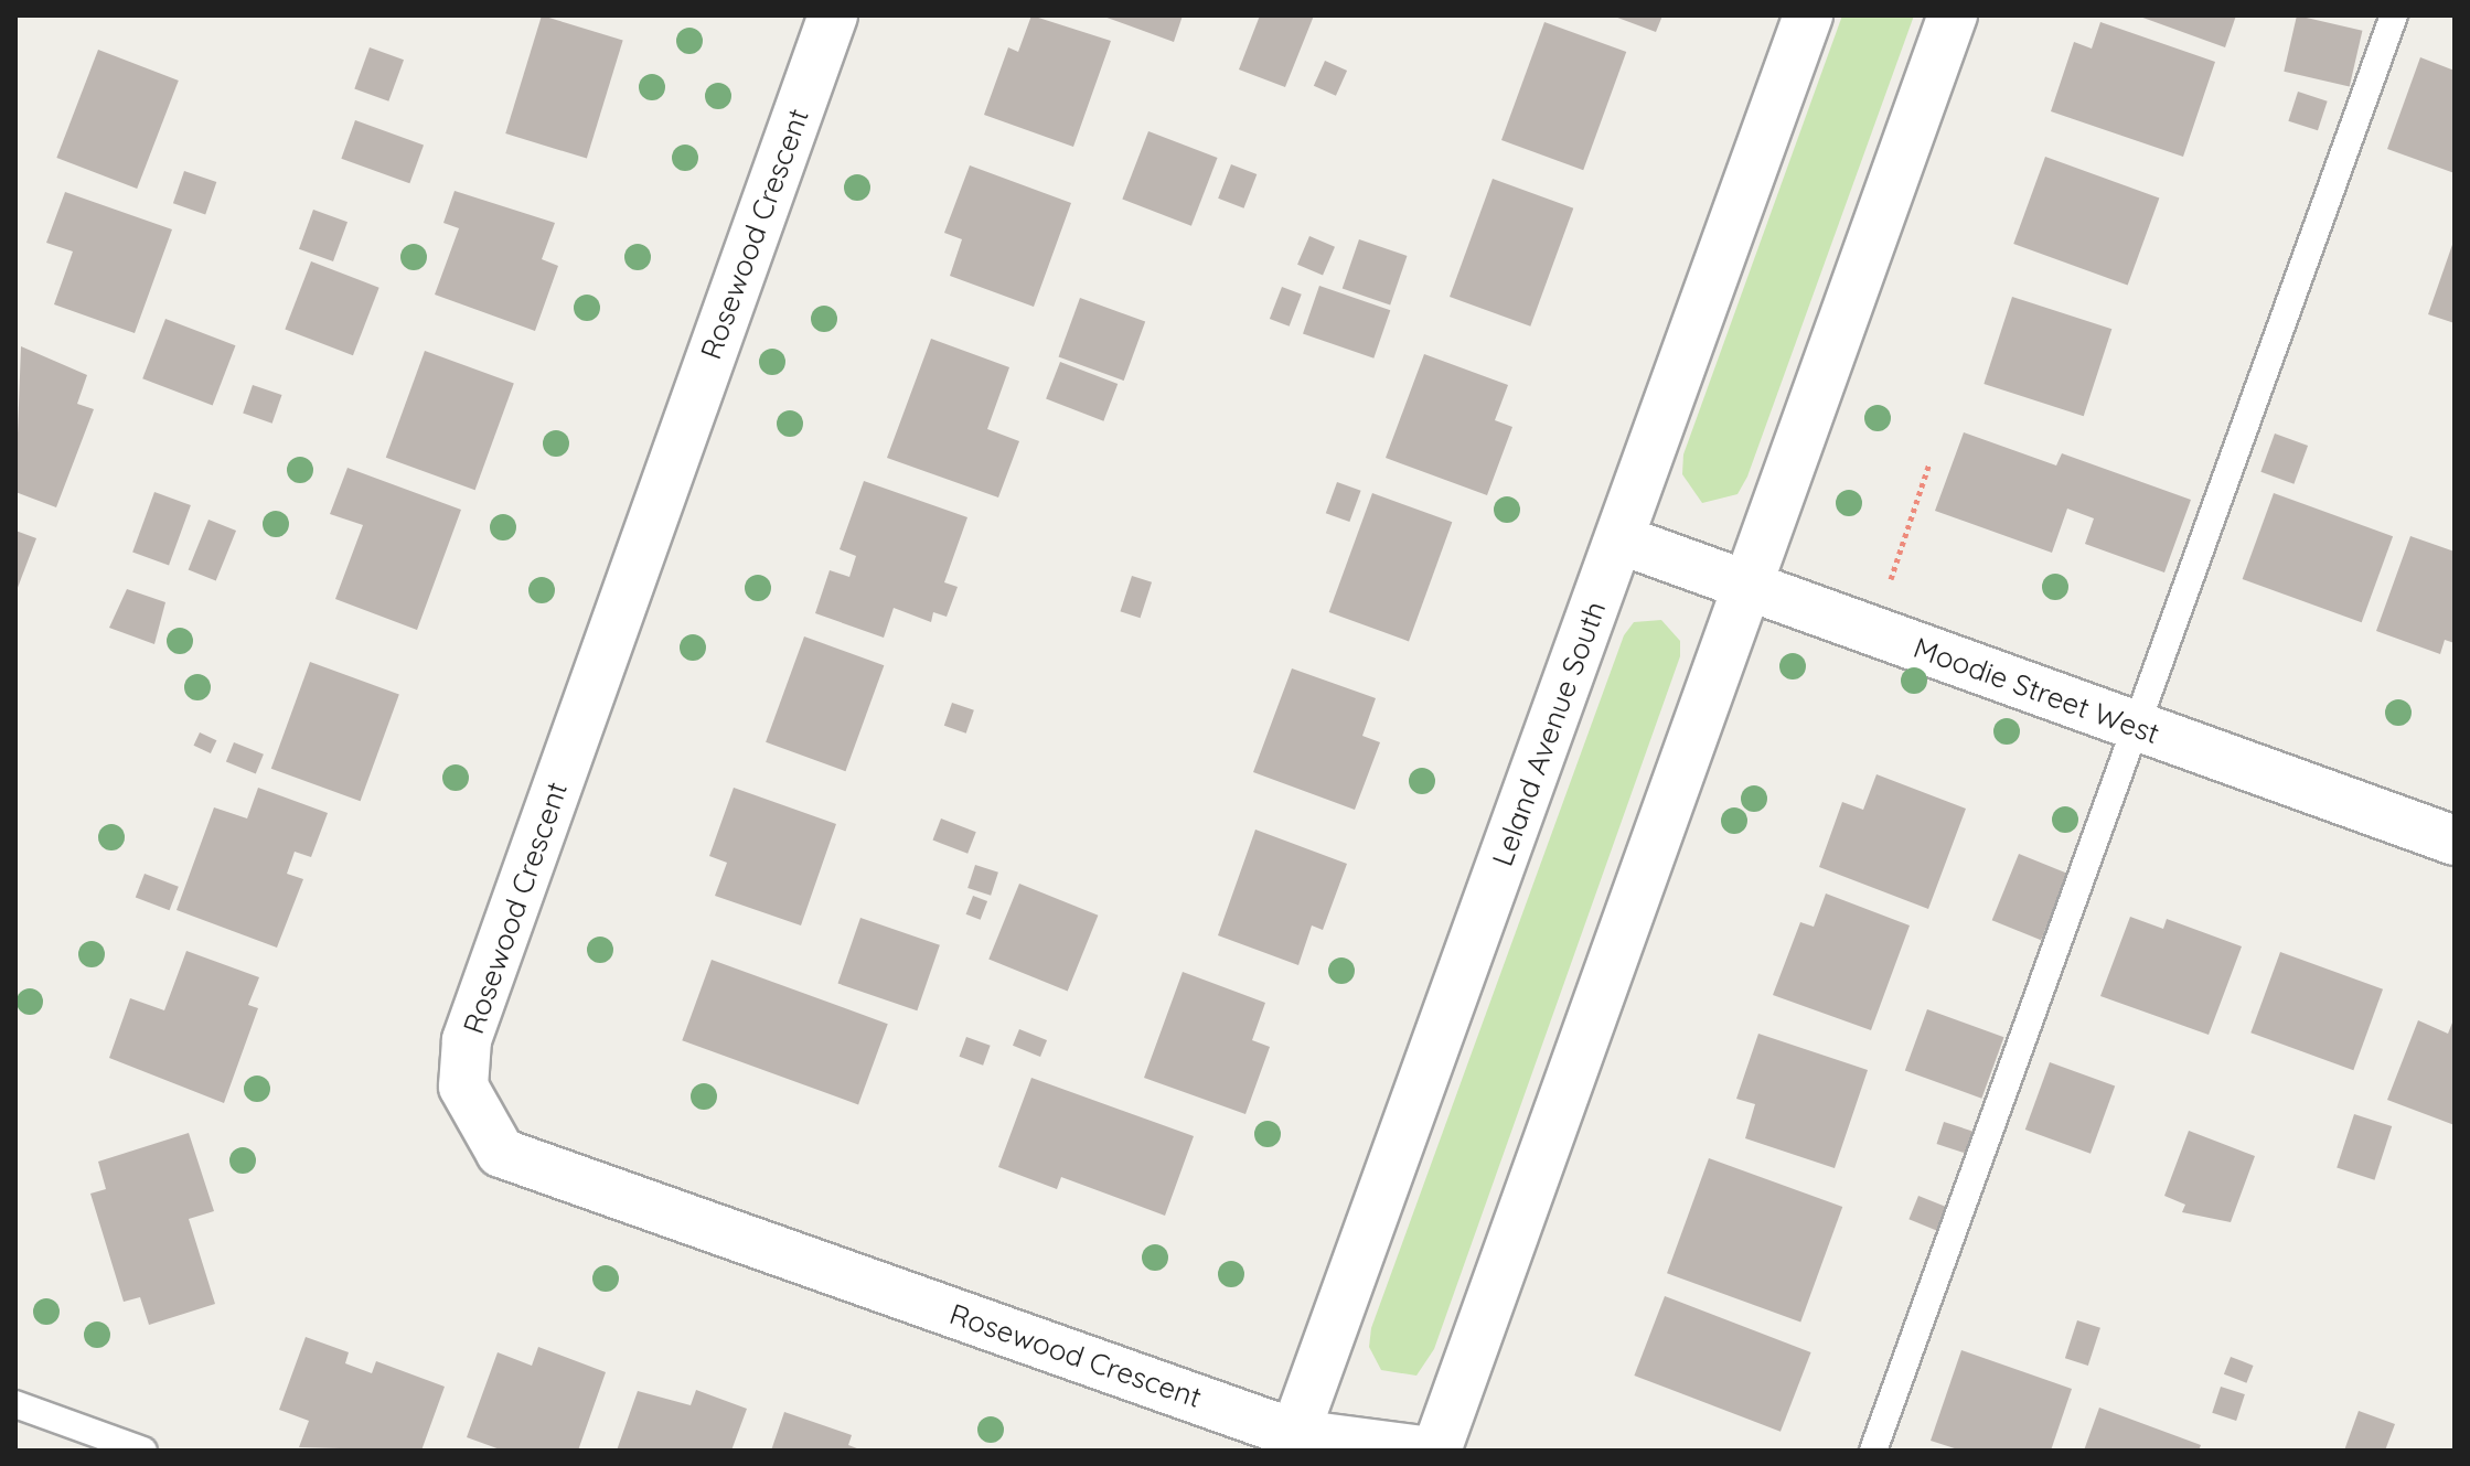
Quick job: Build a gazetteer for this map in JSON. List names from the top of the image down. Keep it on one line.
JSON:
{"streets":{"street":["Rosewood Crescent","Moodie Street West","Leland Avenue South"]},"crossings":[["Rosewood Crescent","Leland Avenue South"],["Moodie Street West","Leland Avenue South"]]}
